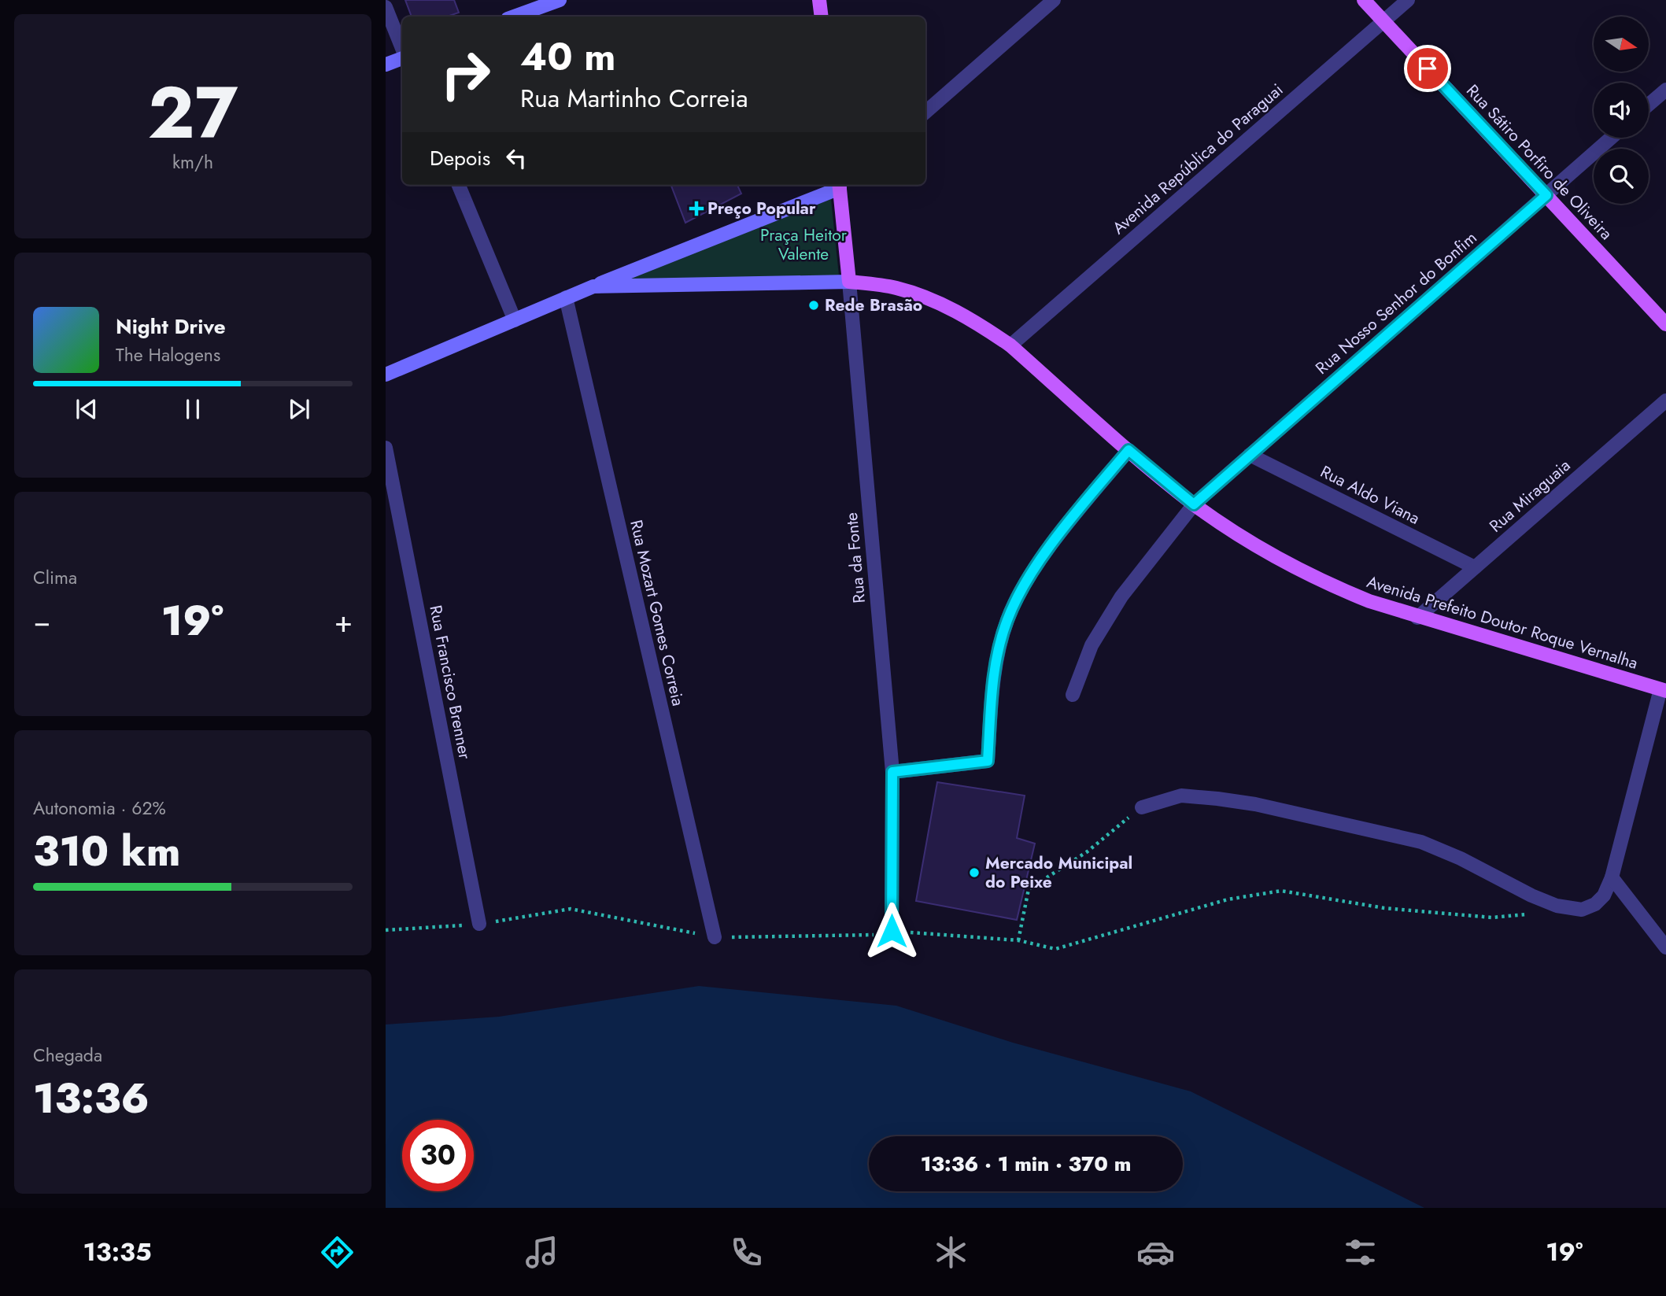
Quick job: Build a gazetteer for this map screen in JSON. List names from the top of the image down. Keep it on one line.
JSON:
{"streets":{"main road":["Rua Sátiro Porfiro de Oliveira","Rua da Fonte","Avenida Prefeito Doutor Roque Vernalha"],"street":["Avenida República do Paraguai","Rua Nosso Senhor do Bonfim","Rua Aldo Viana","Rua Miraguaia","Rua Mozart Gomes Correia","Rua Francisco Brenner"]},"crossings":[["Avenida República do Paraguai","Rua Sátiro Porfiro de Oliveira"],["Avenida República do Paraguai","Avenida Prefeito Doutor Roque Vernalha"],["Rua Sátiro Porfiro de Oliveira","Rua Nosso Senhor do Bonfim"],["Rua Nosso Senhor do Bonfim","Rua Aldo Viana"],["Rua Nosso Senhor do Bonfim","Avenida Prefeito Doutor Roque Vernalha"],["Rua Aldo Viana","Rua Miraguaia"],["Rua Miraguaia","Avenida Prefeito Doutor Roque Vernalha"],["Rua da Fonte","Avenida Prefeito Doutor Roque Vernalha"],["Rua Mozart Gomes Correia","Avenida Prefeito Doutor Roque Vernalha"]],"parks":["Praça Heitor Valente"],"places":{"health":["Preço Popular"],"other":["Rede Brasão","Mercado Municipal do Peixe"]},"north":"right","page":{"tile":[["27","km/h"],"Clima",["Autonomia · 62%","310 km"],["Chegada","13:36"]],"turn":["40 m","Rua Martinho Correia"],"then":"Depois","song":["Night Drive","The Halogens"],"heat":["−","19°","+"],"limit":"30","trip":"13:36 · 1 min · 370 m","tabs":["13:35","19°"]}}
